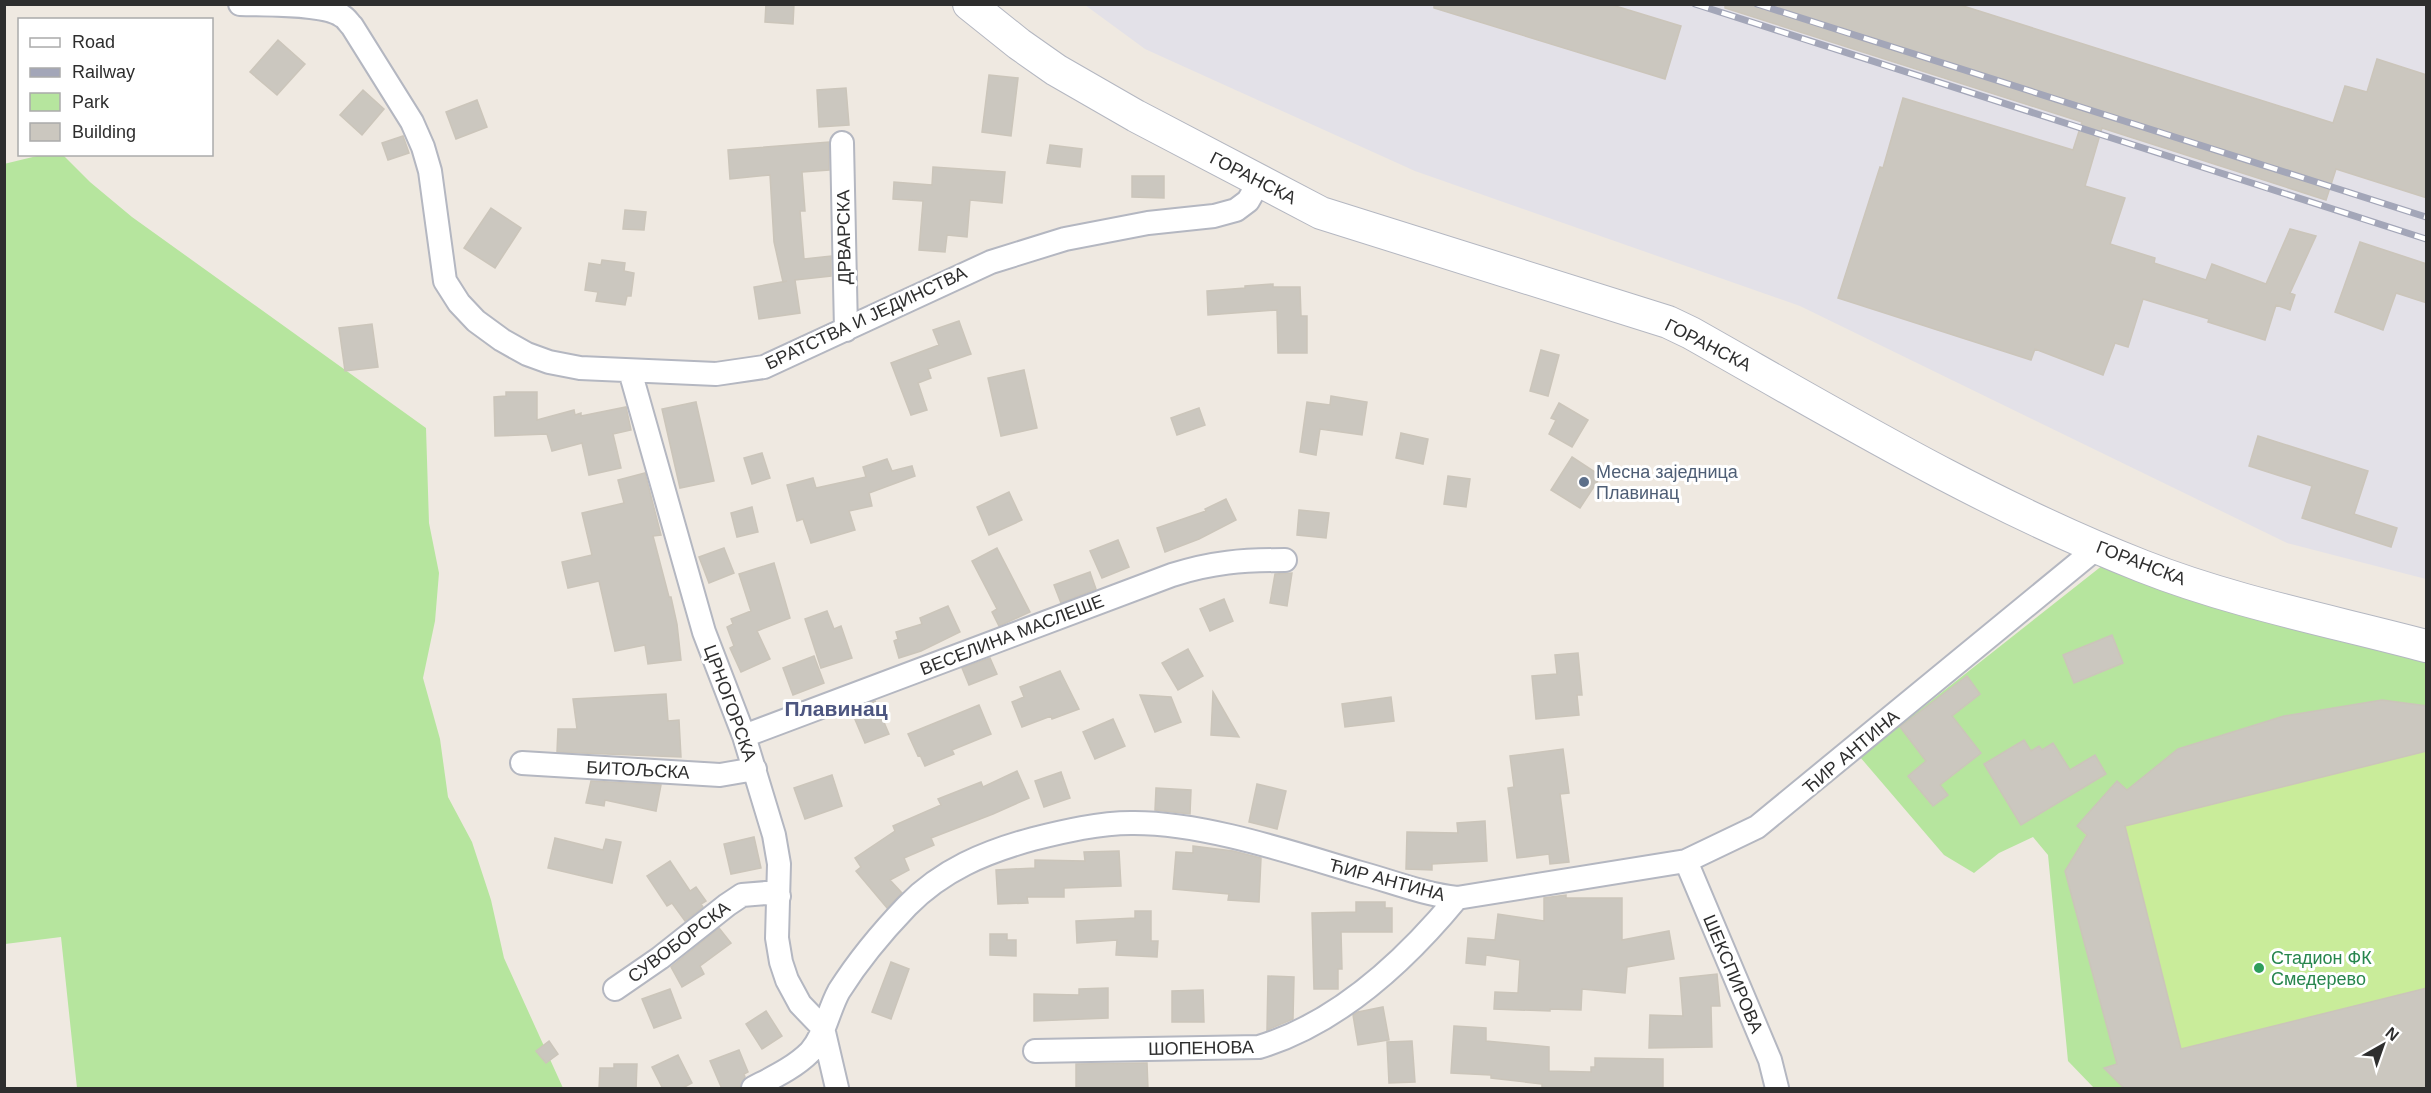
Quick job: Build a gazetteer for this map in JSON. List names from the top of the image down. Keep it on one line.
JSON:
{"streets":{"main road":["ГОРАНСКА"],"street":["ДРВАРСКА","БРАТСТВА И ЈЕДИНСТВА","ВЕСЕЛИНА МАСЛЕШЕ","ЦРНОГОРСКА","ЋИР АНТИНА","БИТОЉСКА","СУВОБОРСКА","ШЕКСПИРОВА","ШОПЕНОВА"]},"crossings":[["ГОРАНСКА","БРАТСТВА И ЈЕДИНСТВА"],["ГОРАНСКА","ЋИР АНТИНА"],["ДРВАРСКА","БРАТСТВА И ЈЕДИНСТВА"],["БРАТСТВА И ЈЕДИНСТВА","ЦРНОГОРСКА"],["ВЕСЕЛИНА МАСЛЕШЕ","ЦРНОГОРСКА"],["ЦРНОГОРСКА","ЋИР АНТИНА"],["ЦРНОГОРСКА","БИТОЉСКА"],["ЦРНОГОРСКА","СУВОБОРСКА"],["ЋИР АНТИНА","ШЕКСПИРОВА"],["ЋИР АНТИНА","ШОПЕНОВА"]],"districts":["Плавинац"],"places":["Месна заједница Плавинац","Стадион ФК Смедерево"],"legend":["Road","Railway","Park","Building"],"north":"top right"}
